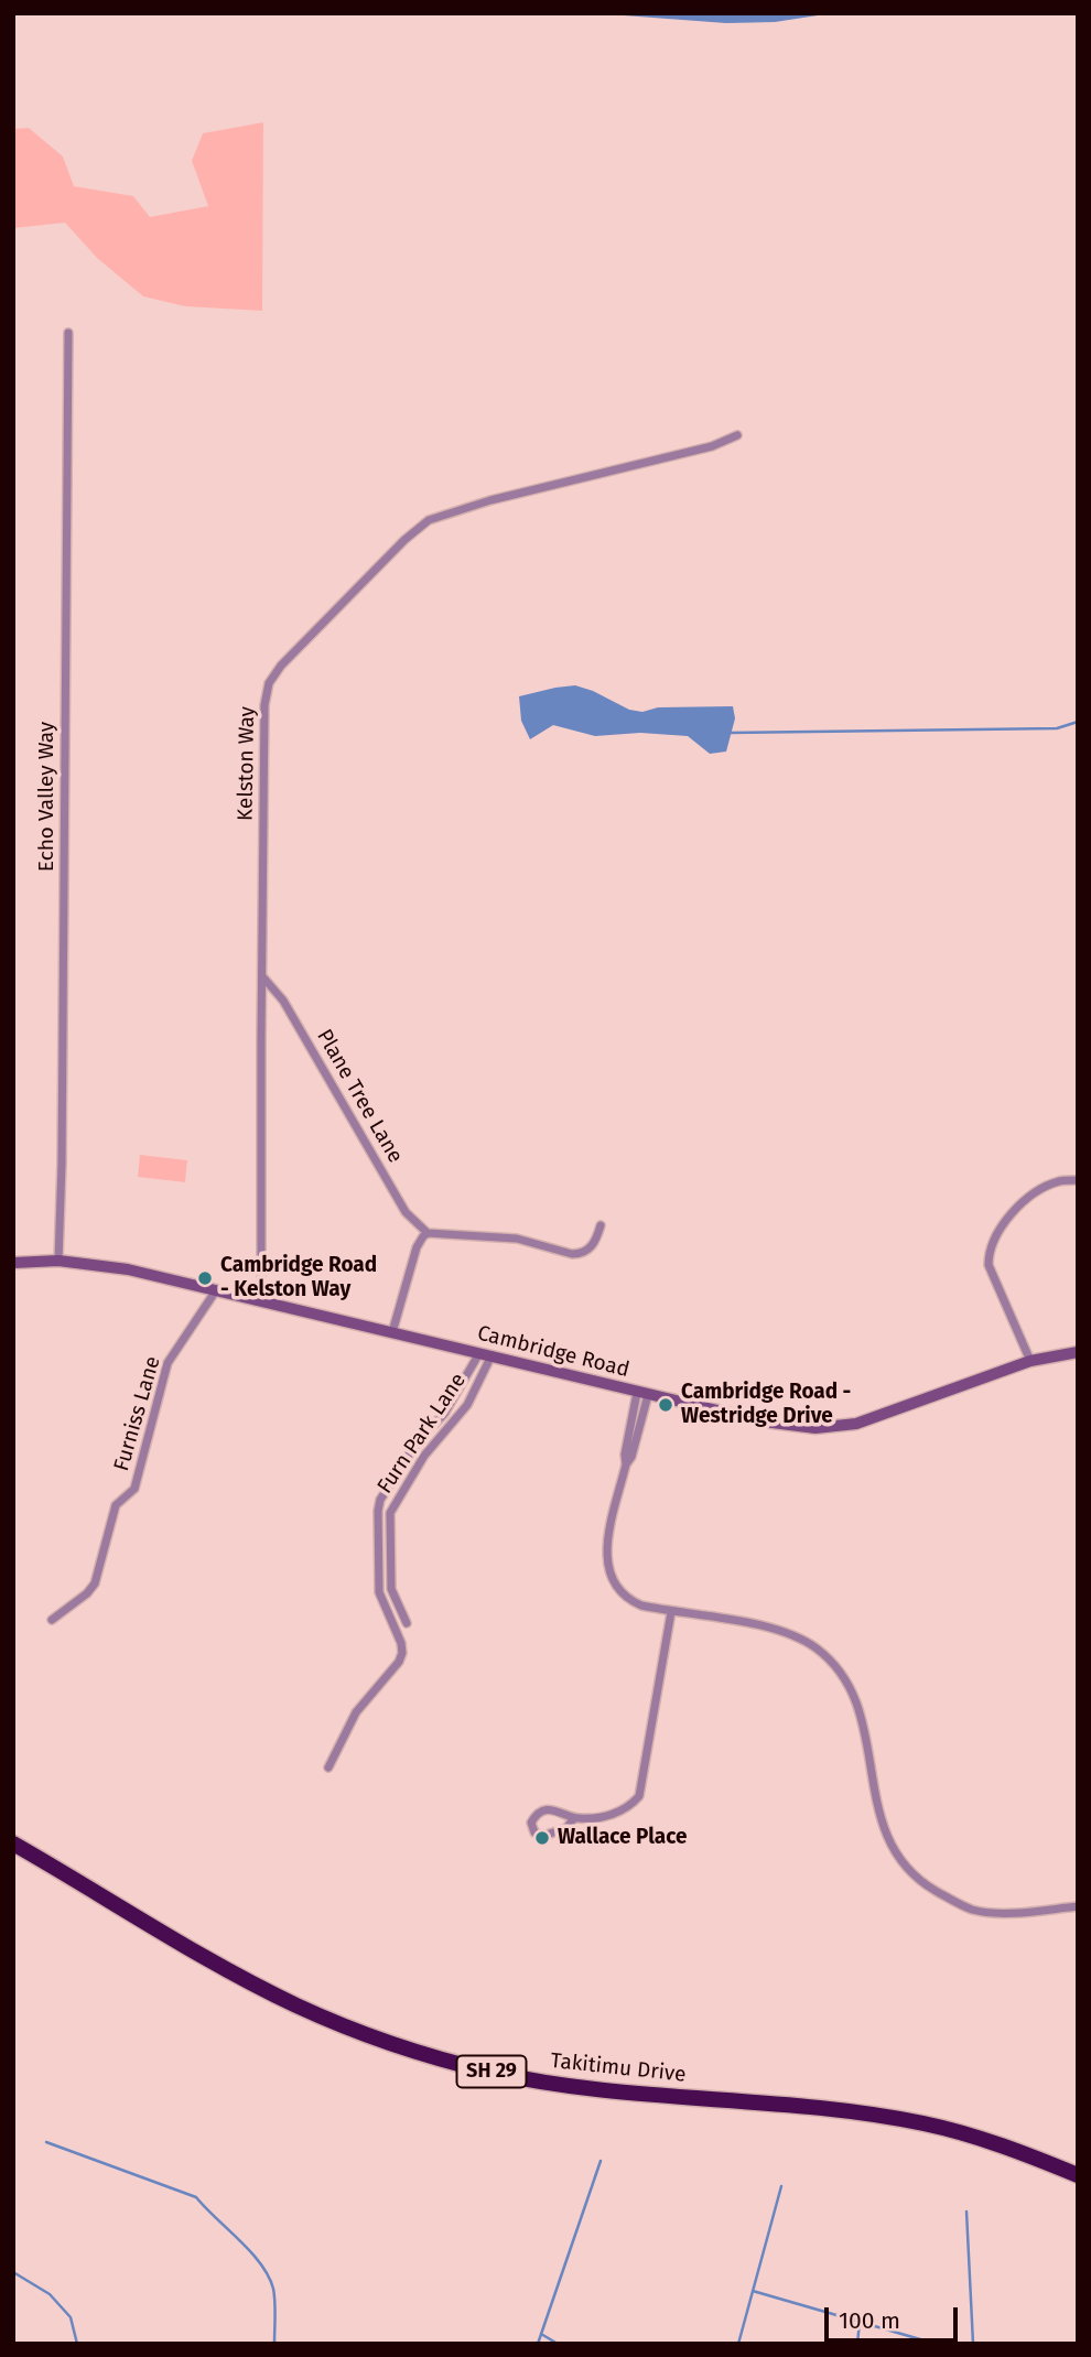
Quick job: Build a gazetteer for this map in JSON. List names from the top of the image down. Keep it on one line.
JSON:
{"streets":{"highway":["Takitimu Drive","SH 29"],"main road":["Cambridge Road"],"street":["Kelston Way","Echo Valley Way","Plane Tree Lane","Furniss Lane","Furn Park Lane"]},"crossings":[["Kelston Way","Plane Tree Lane"],["Kelston Way","Cambridge Road"],["Echo Valley Way","Cambridge Road"],["Cambridge Road","Furniss Lane"],["Cambridge Road","Furn Park Lane"]],"places":["Cambridge Road - Kelston Way","Cambridge Road - Westridge Drive","Wallace Place"],"scale_bar":"100 m"}
